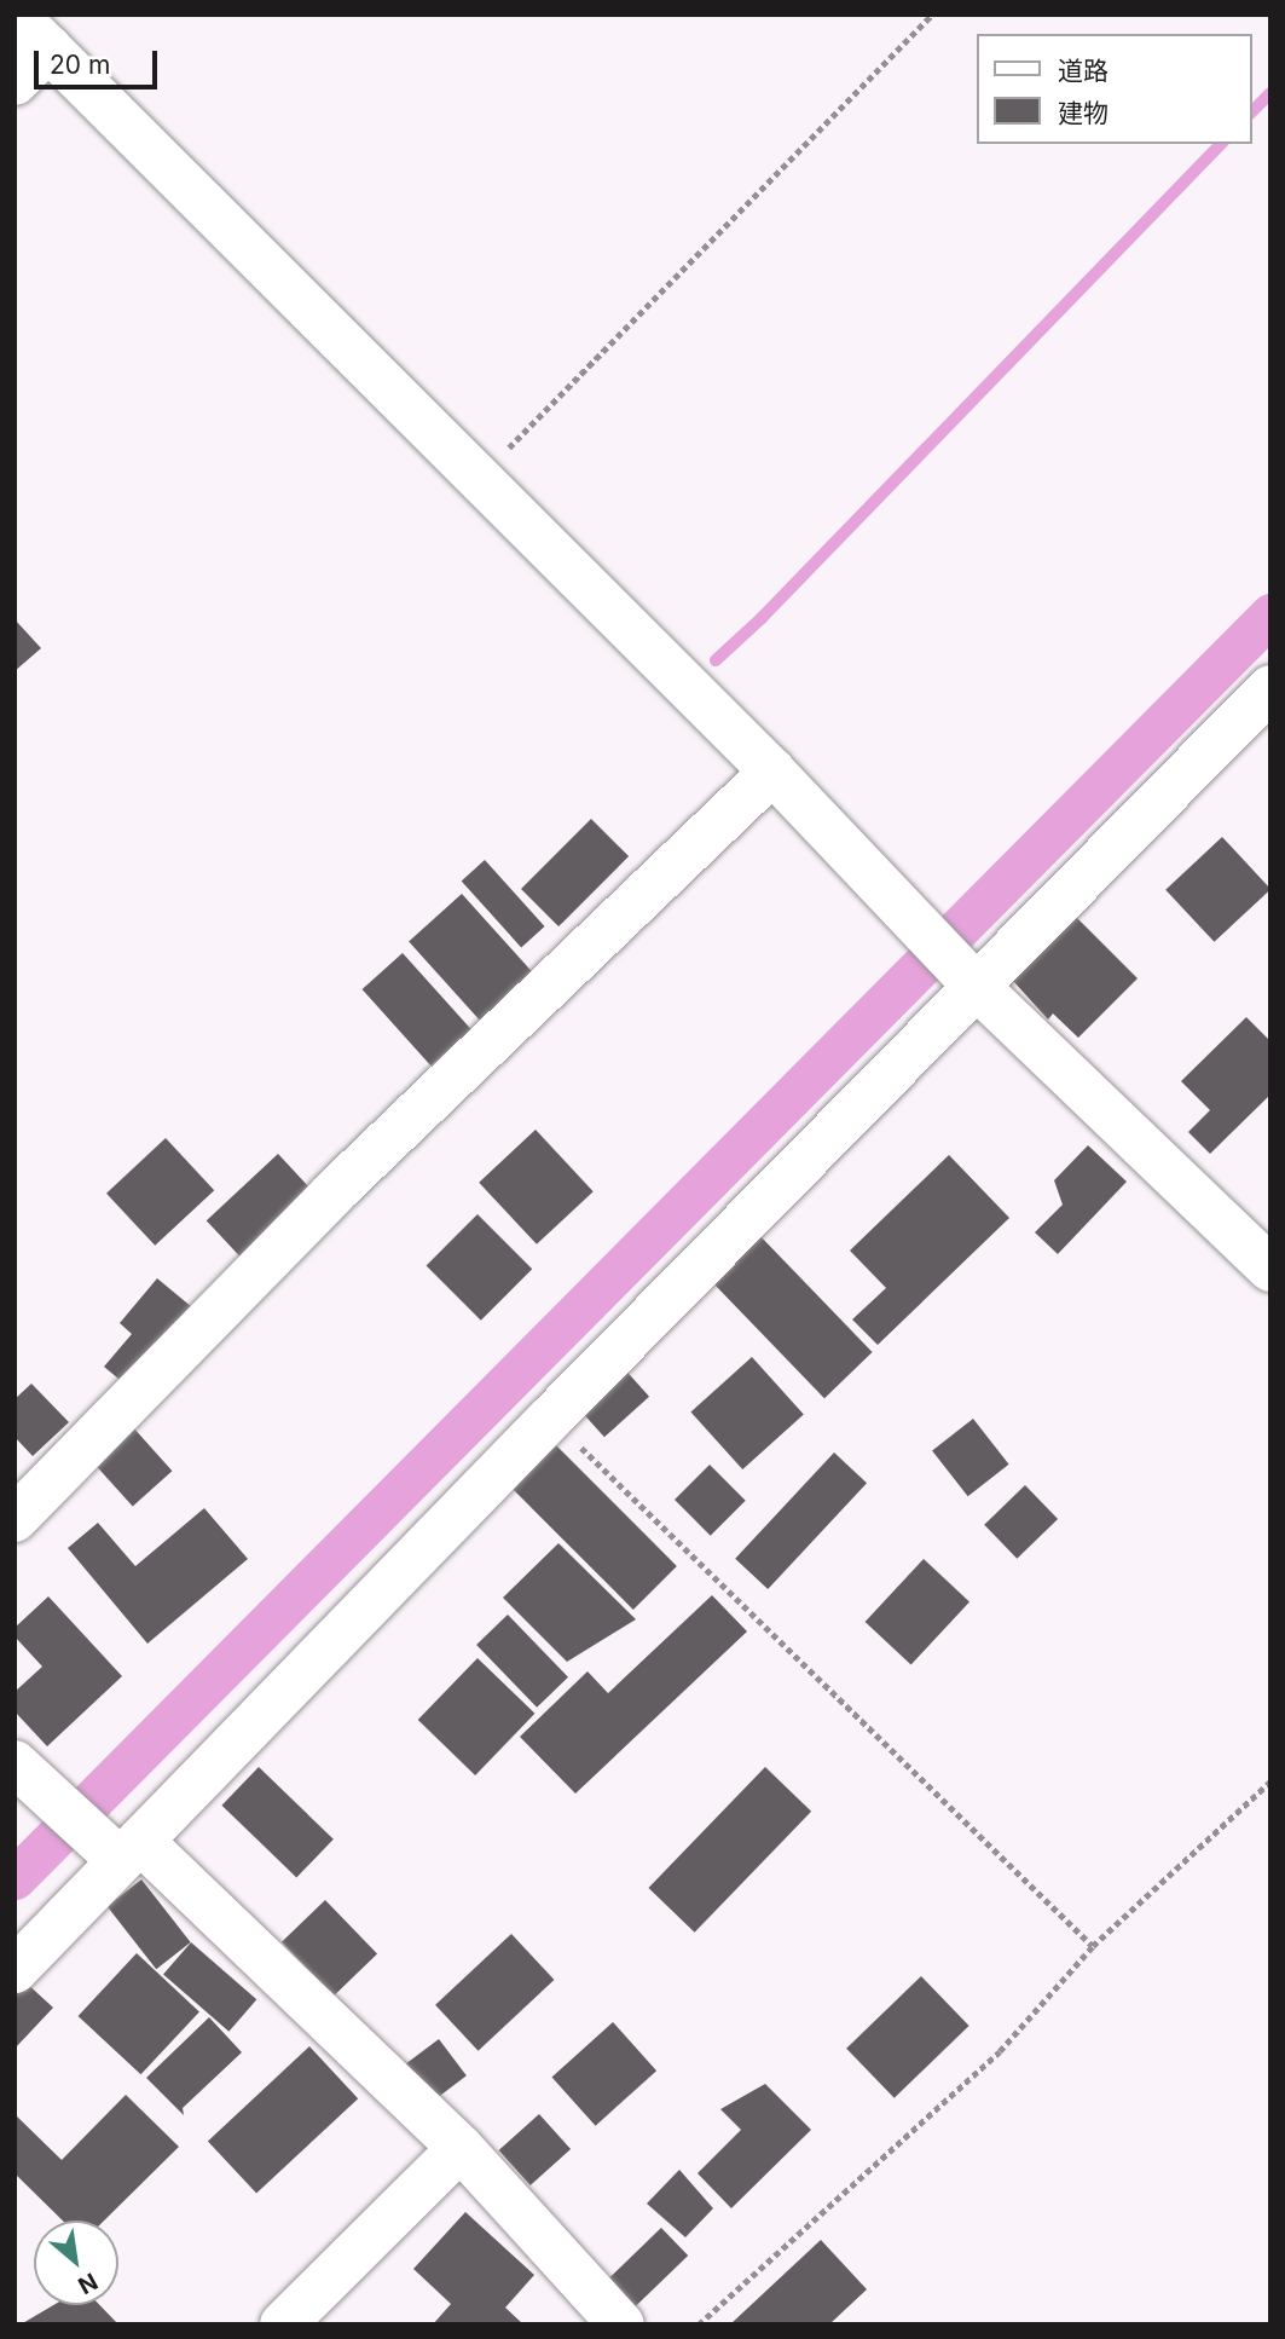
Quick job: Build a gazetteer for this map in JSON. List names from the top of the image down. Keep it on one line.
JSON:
{"legend":["道路","建物"],"scale_bar":"20 m","north":"bottom right"}
